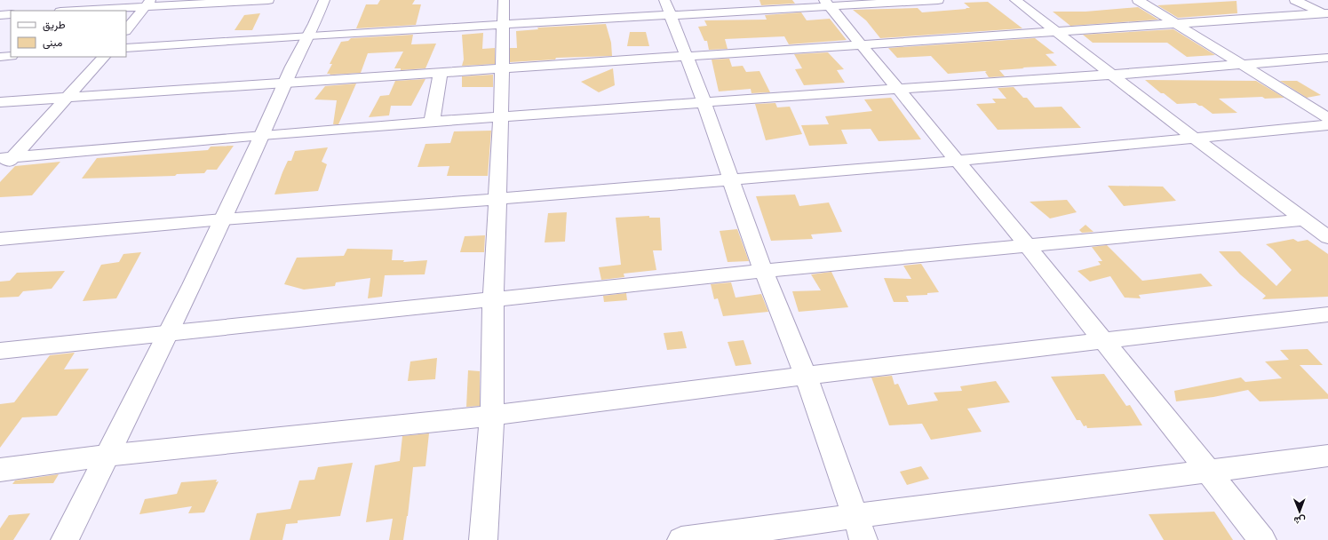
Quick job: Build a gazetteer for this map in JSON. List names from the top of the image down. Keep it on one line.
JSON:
{"legend":["طريق","مبنى"],"north":"bottom"}
